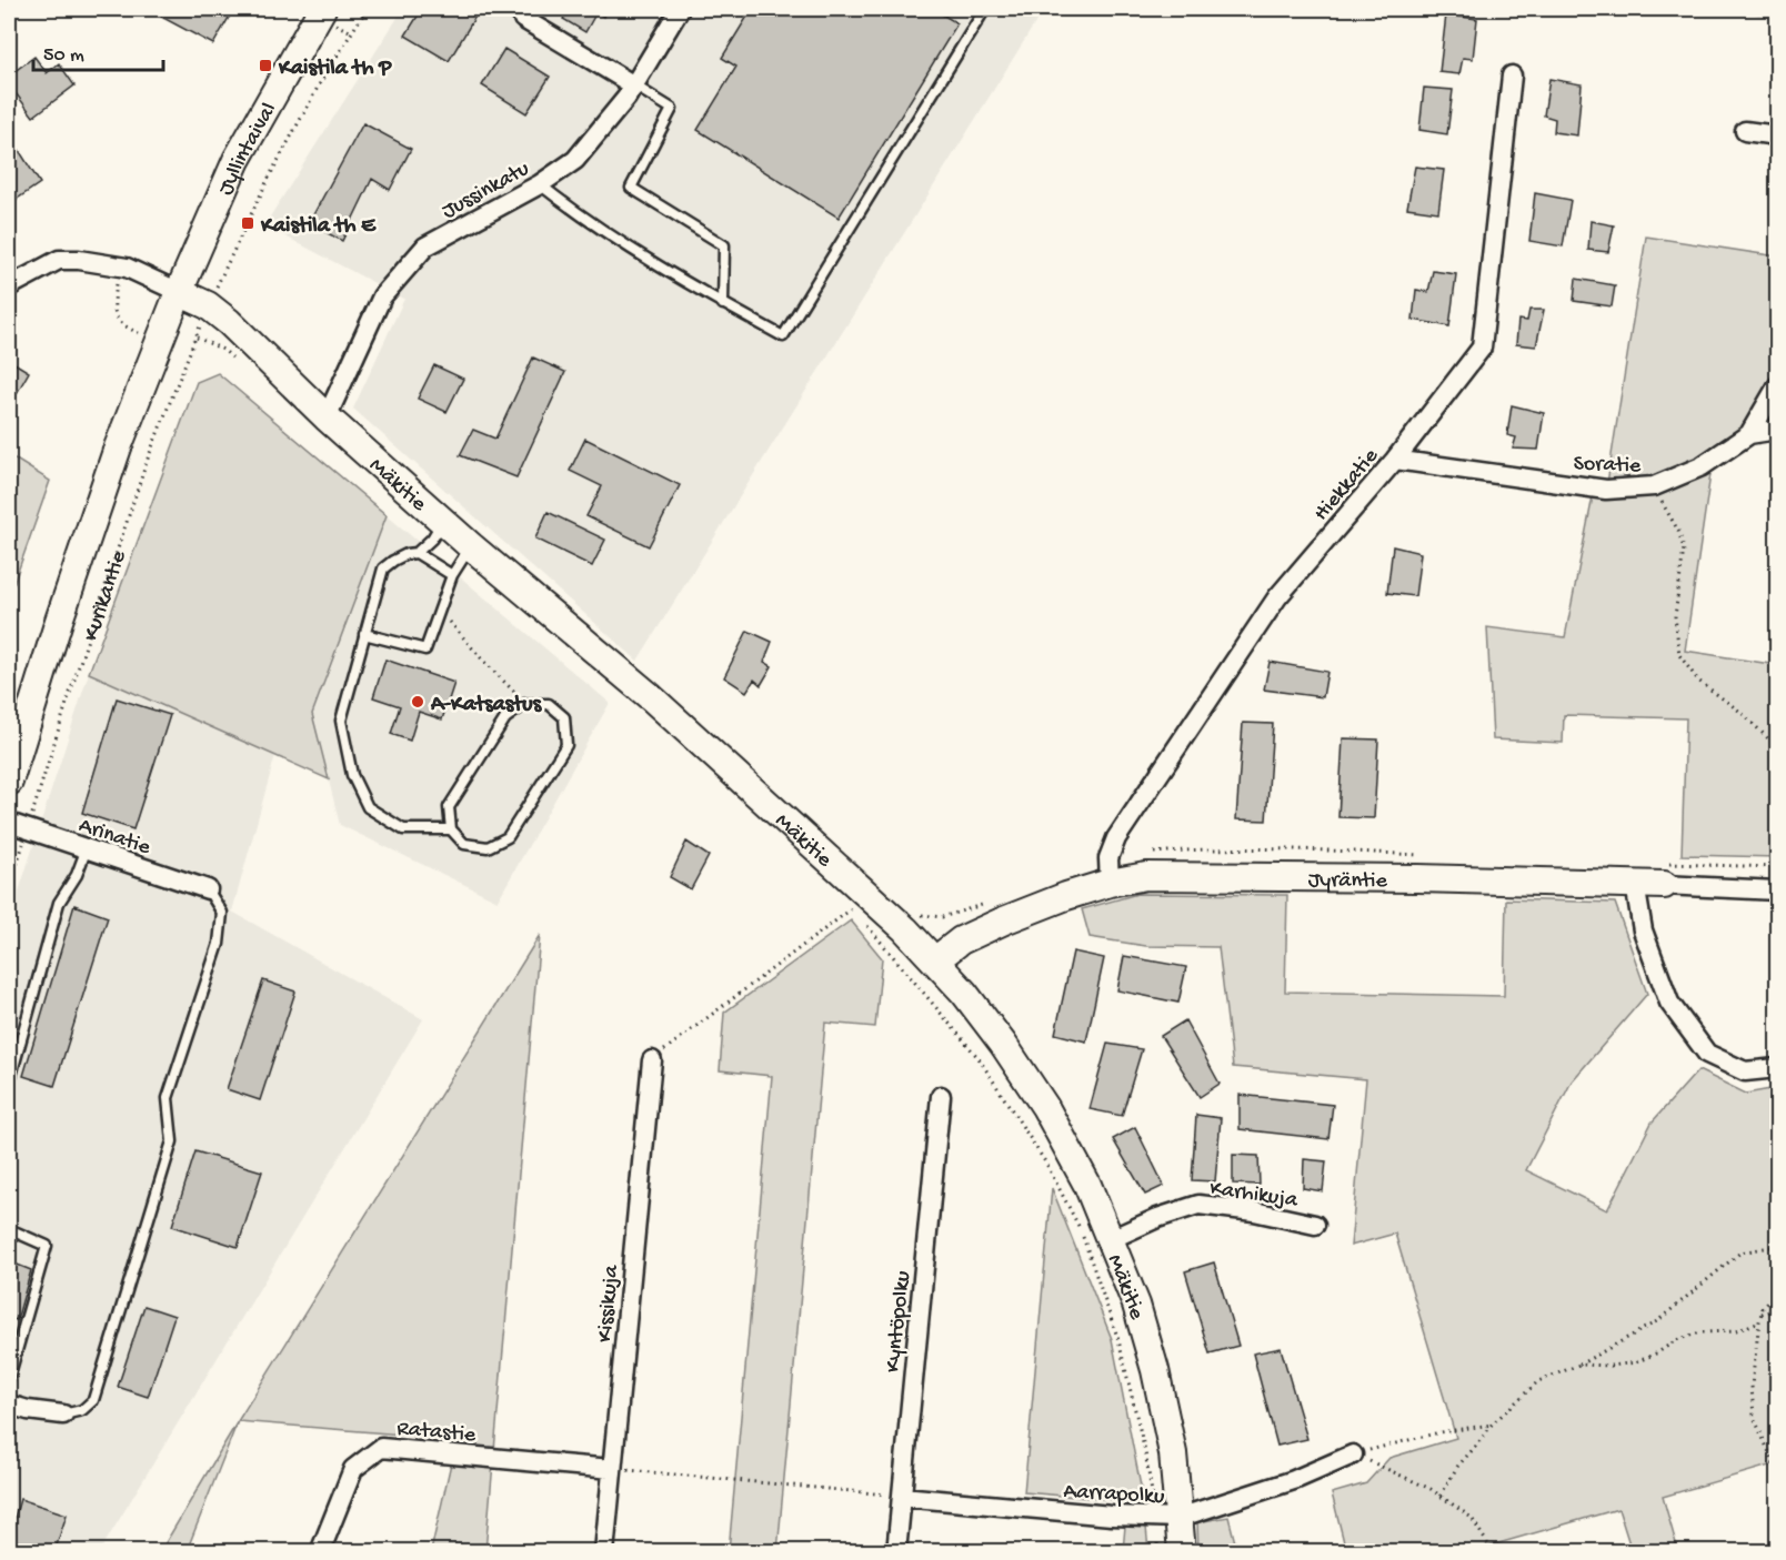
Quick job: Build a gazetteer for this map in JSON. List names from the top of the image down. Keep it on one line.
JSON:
{"streets":{"street":["Jyllintaival","Jussinkatu","Soratie","Mäkitie","Hiekkatie","Kurikantie","Arinatie","Jyräntie","Karhikuja","Kissikuja","Kyntöpolku","Ratastie","Aarrapolku"]},"crossings":[["Jyllintaival","Mäkitie"],["Jyllintaival","Kurikantie"],["Jussinkatu","Mäkitie"],["Soratie","Hiekkatie"],["Mäkitie","Kurikantie"],["Mäkitie","Jyräntie"],["Mäkitie","Karhikuja"],["Mäkitie","Aarrapolku"],["Hiekkatie","Jyräntie"],["Kurikantie","Arinatie"],["Kissikuja","Ratastie"],["Kyntöpolku","Aarrapolku"]],"places":{"transit":["Kaistila th P","Kaistila th E"],"other":["A-Katsastus"]},"scale_bar":"50 m"}
